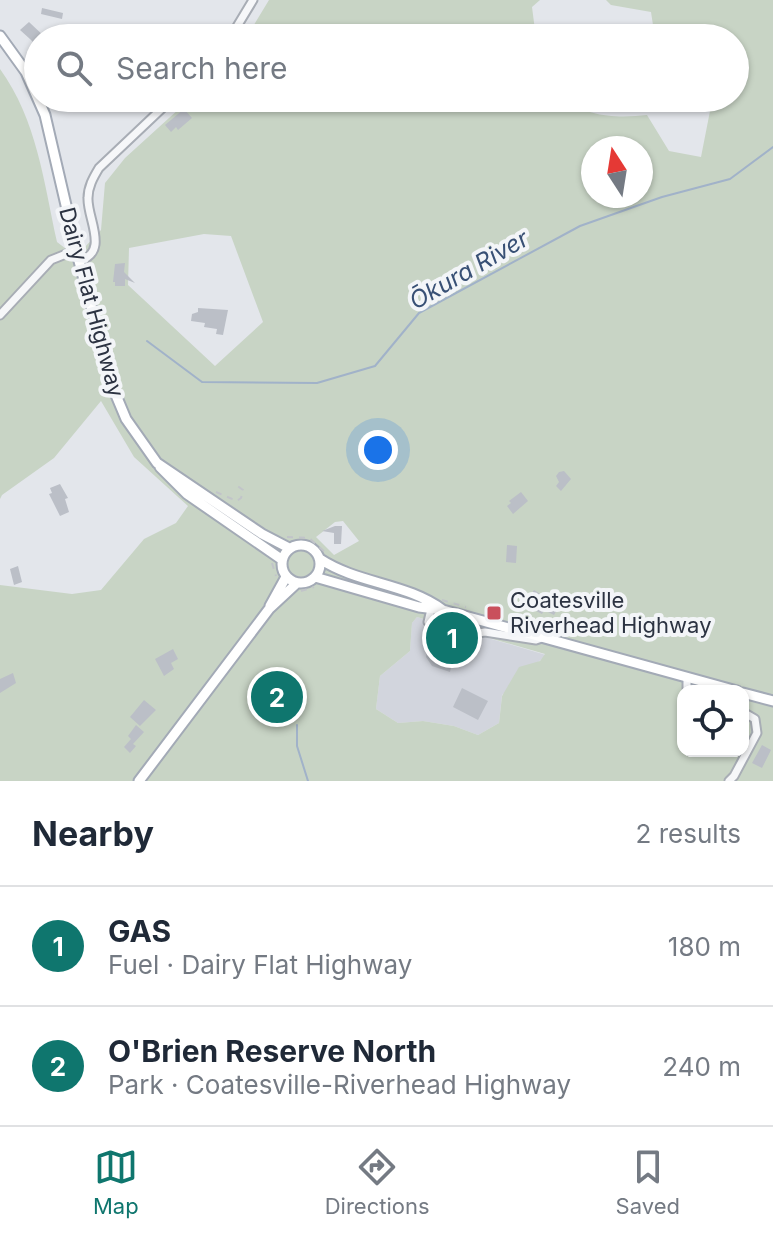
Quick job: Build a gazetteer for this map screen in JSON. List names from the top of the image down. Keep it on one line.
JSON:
{"streets":{"main road":["Dairy Flat Highway"]},"water":["Ōkura River"],"places":{"transit":["Coatesville Riverhead Highway"]},"north":"top","page":{"search":"Search here","pins":["1","2"],"heading":["Nearby","2 results"],"list":[{"mark":"1","name":"GAS","note":"Fuel · Dairy Flat Highway","value":"180 m"},{"mark":"2","name":"O'Brien Reserve North","note":"Park · Coatesville-Riverhead Highway","value":"240 m"}],"nav":["Map","Directions","Saved"]}}
